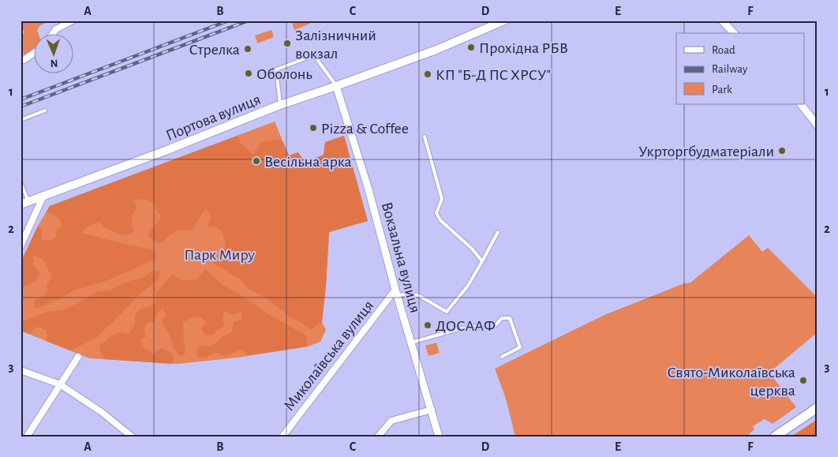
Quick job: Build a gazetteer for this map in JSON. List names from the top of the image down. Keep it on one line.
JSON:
{"streets":{"main road":["Портова вулиця"],"street":["Вокзальна вулиця","Миколаївська вулиця"]},"crossings":[["Портова вулиця","Вокзальна вулиця"],["Вокзальна вулиця","Миколаївська вулиця"]],"parks":["Парк Миру"],"places":["Залізничний вокзал","Прохідна РБВ","Стрелка","Оболонь","КП \"Б-Д ПС ХРСУ\"","Pizza & Coffee","Укрторгбудматеріали","Весільна арка","ДОСААФ","Свято-Миколаївська церква"],"legend":["Road","Railway","Park"],"north":"bottom","grid":{"columns":["A","B","C","D","E","F"],"rows":["1","2","3"]}}
